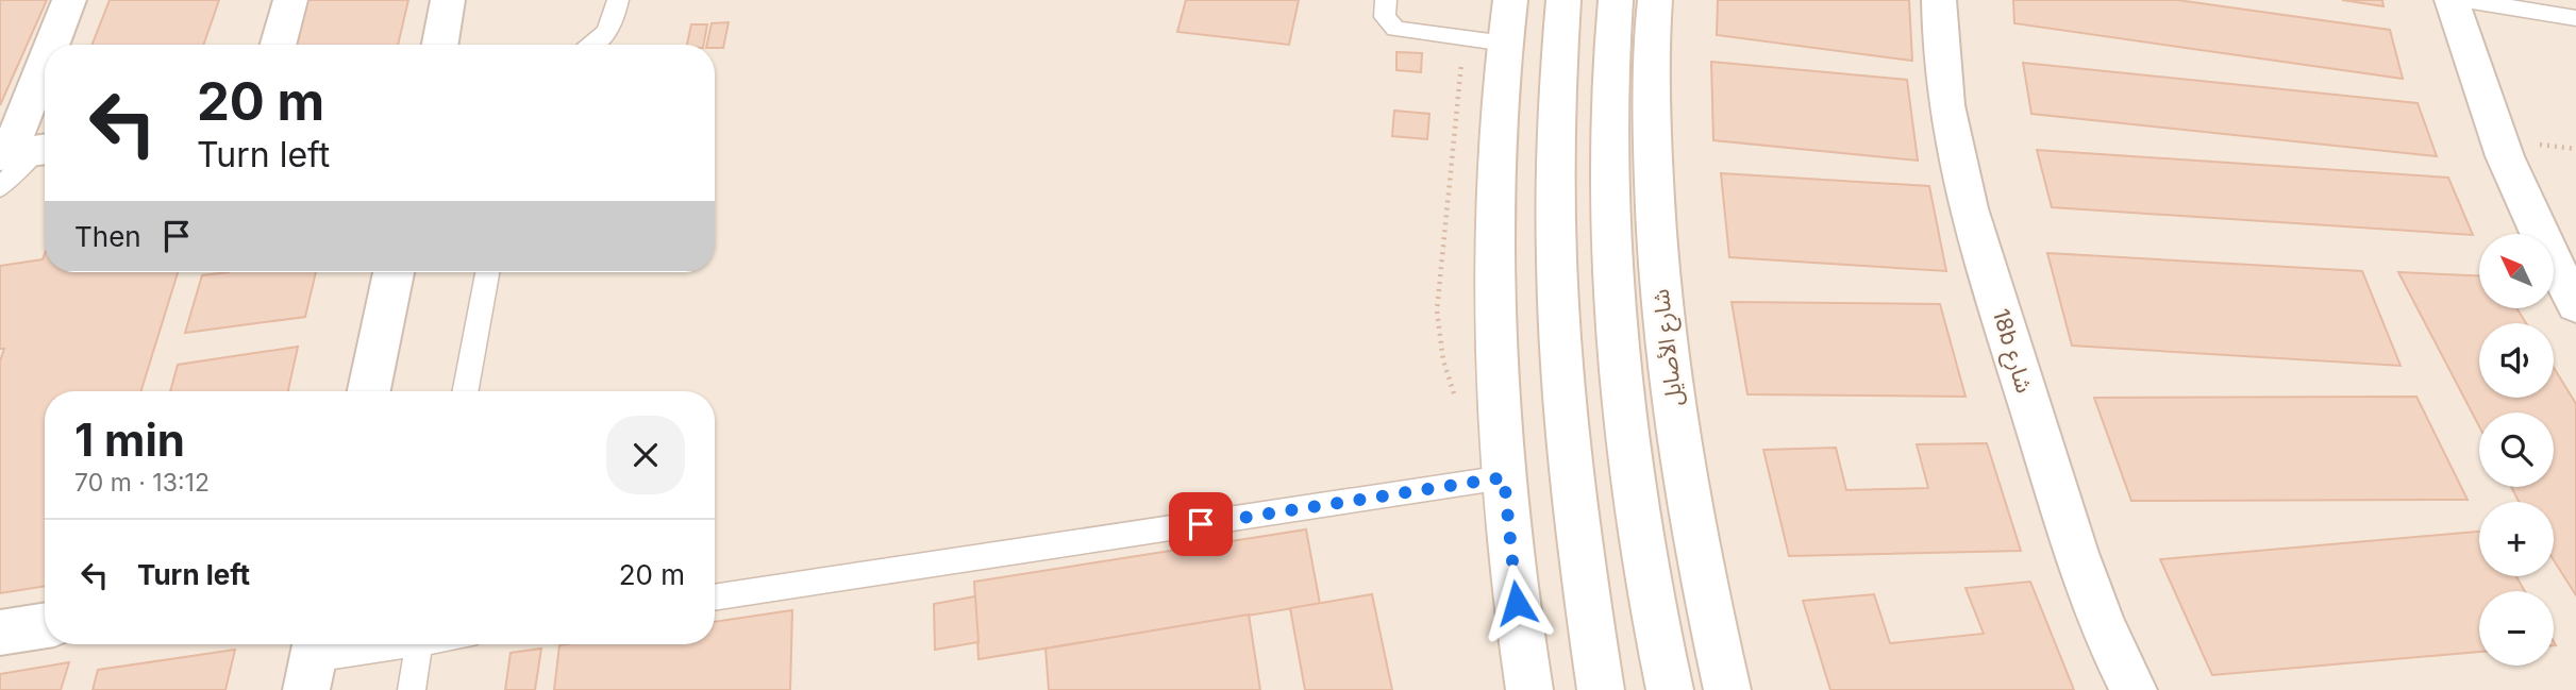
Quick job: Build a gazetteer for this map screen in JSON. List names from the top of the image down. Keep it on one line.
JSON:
{"streets":{"street":["شارع الأصايل","18b شارع"]},"north":"top left","page":{"turn":["20 m","Turn left"],"then":"Then","map_buttons":["+","−"],"heading":["1 min","70 m · 13:12"],"list":[{"name":"Turn left","value":"20 m"}]}}
